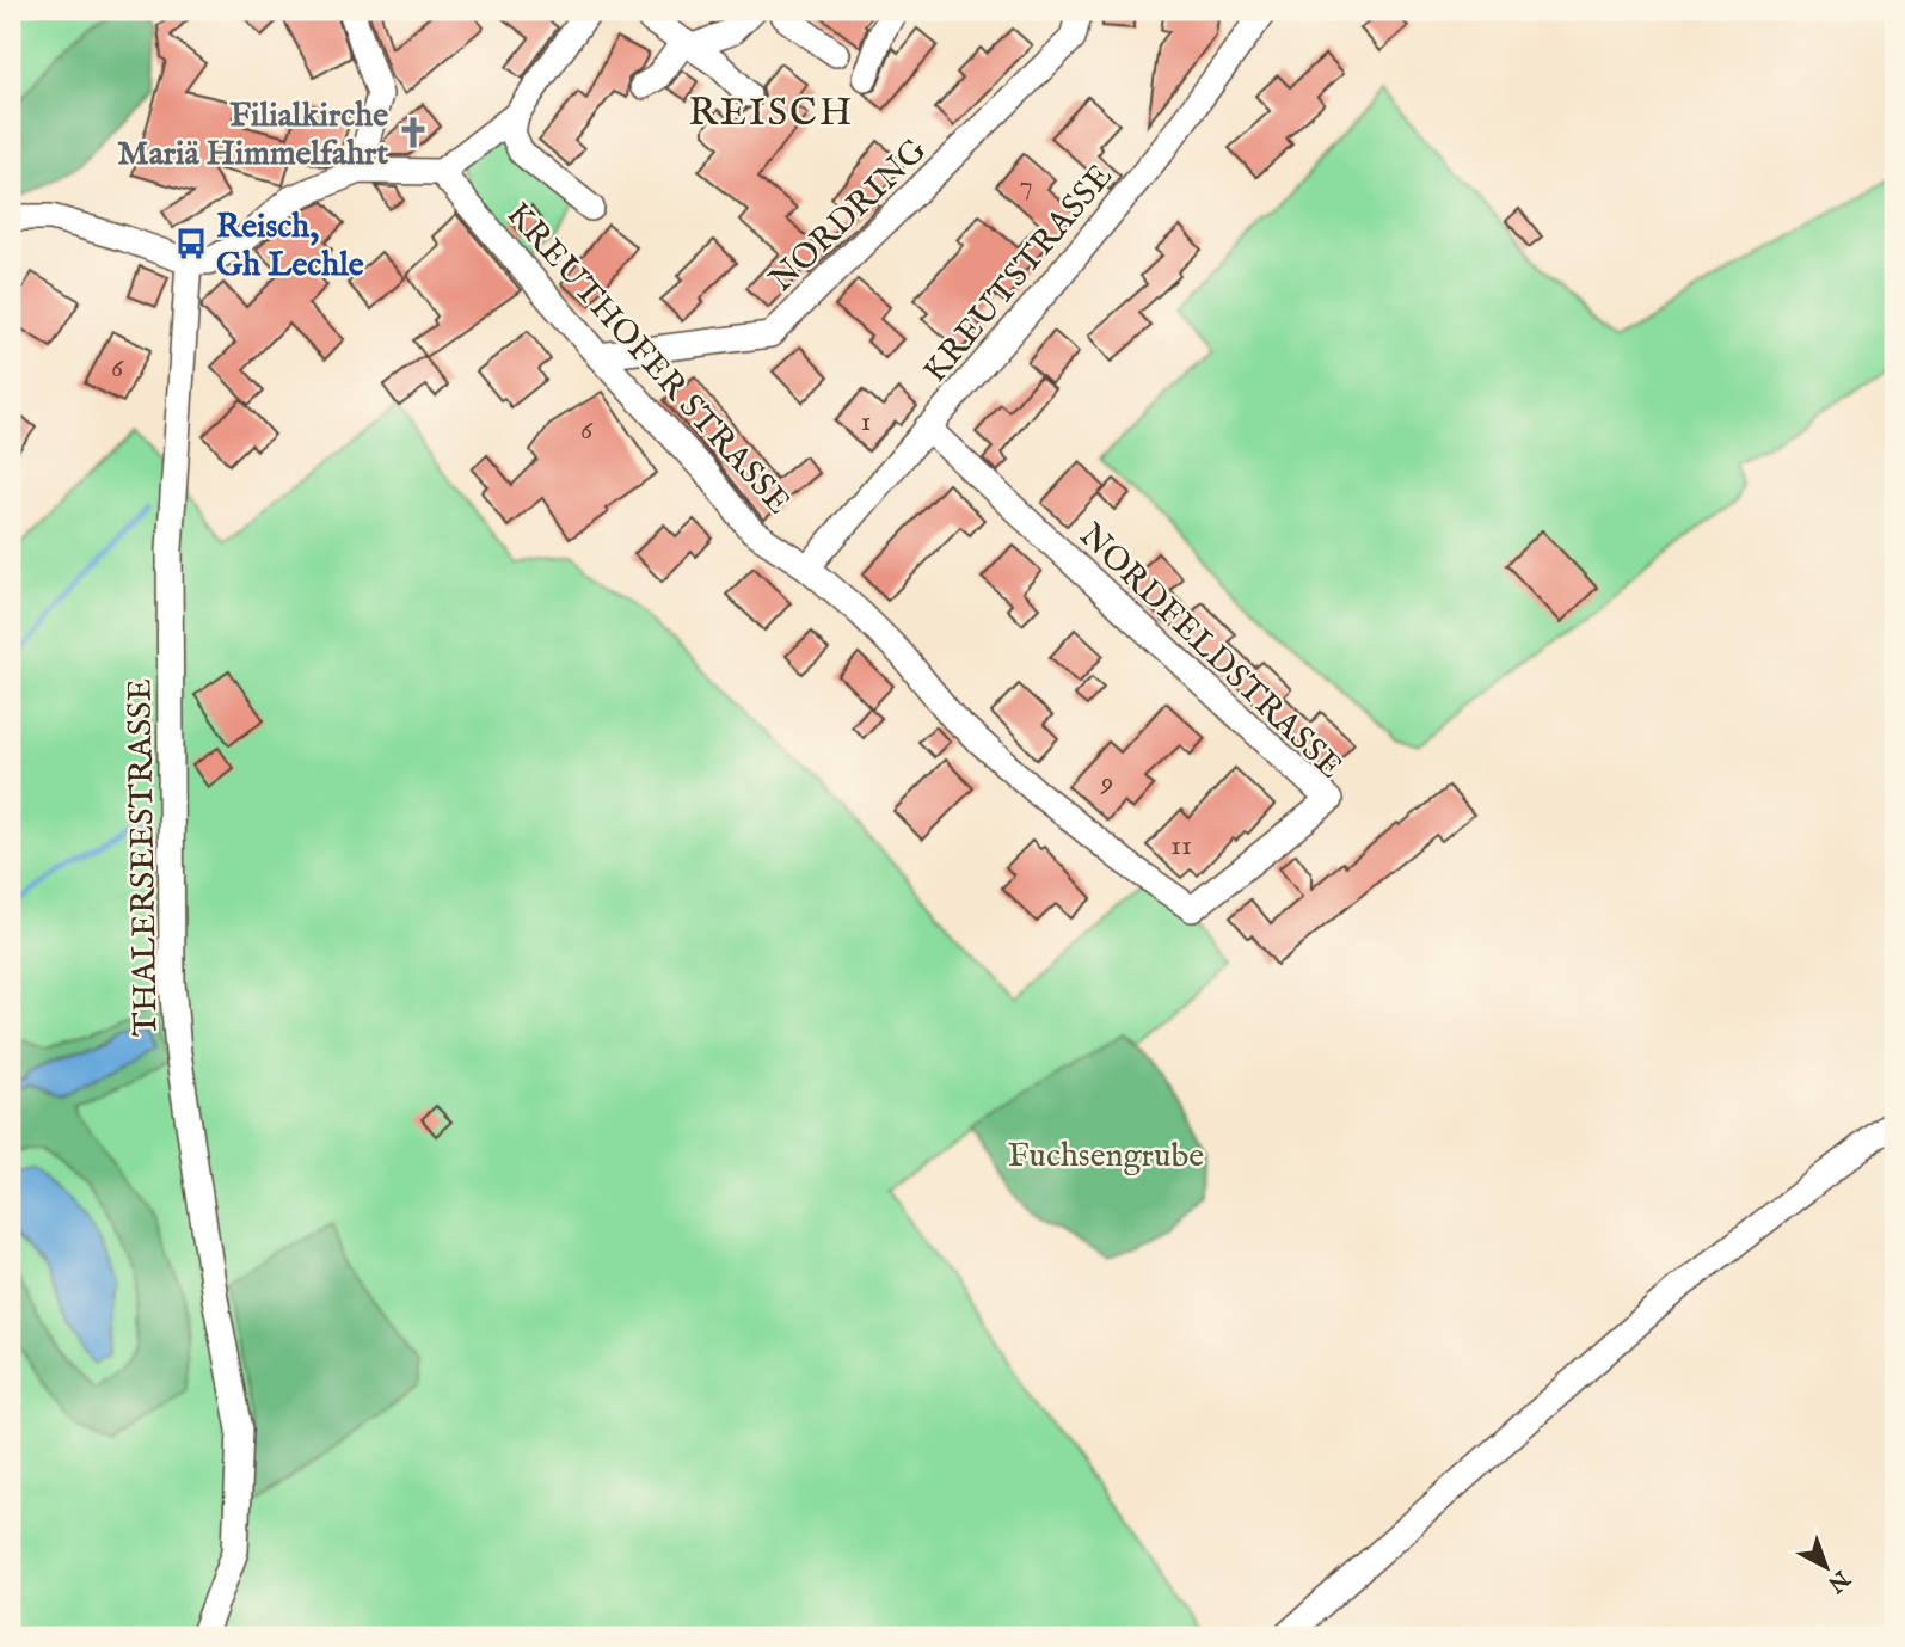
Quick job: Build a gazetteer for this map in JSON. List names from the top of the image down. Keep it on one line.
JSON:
{"streets":{"street":["NORDRING","KREUTSTRASSE","KREUTHOFER STRASSE","NORDFELDSTRASSE","THALERSEESTRASSE"]},"crossings":[["NORDRING","KREUTHOFER STRASSE"],["KREUTSTRASSE","KREUTHOFER STRASSE"],["KREUTSTRASSE","NORDFELDSTRASSE"],["KREUTHOFER STRASSE","NORDFELDSTRASSE"]],"districts":["REISCH"],"parks":["Fuchsengrube"],"places":{"church":["Filialkirche Mariä Himmelfahrt"],"bus stop":["Reisch, Gh Lechle"]},"house_numbers":["7","6","1","6","9","11"],"north":"bottom right"}
